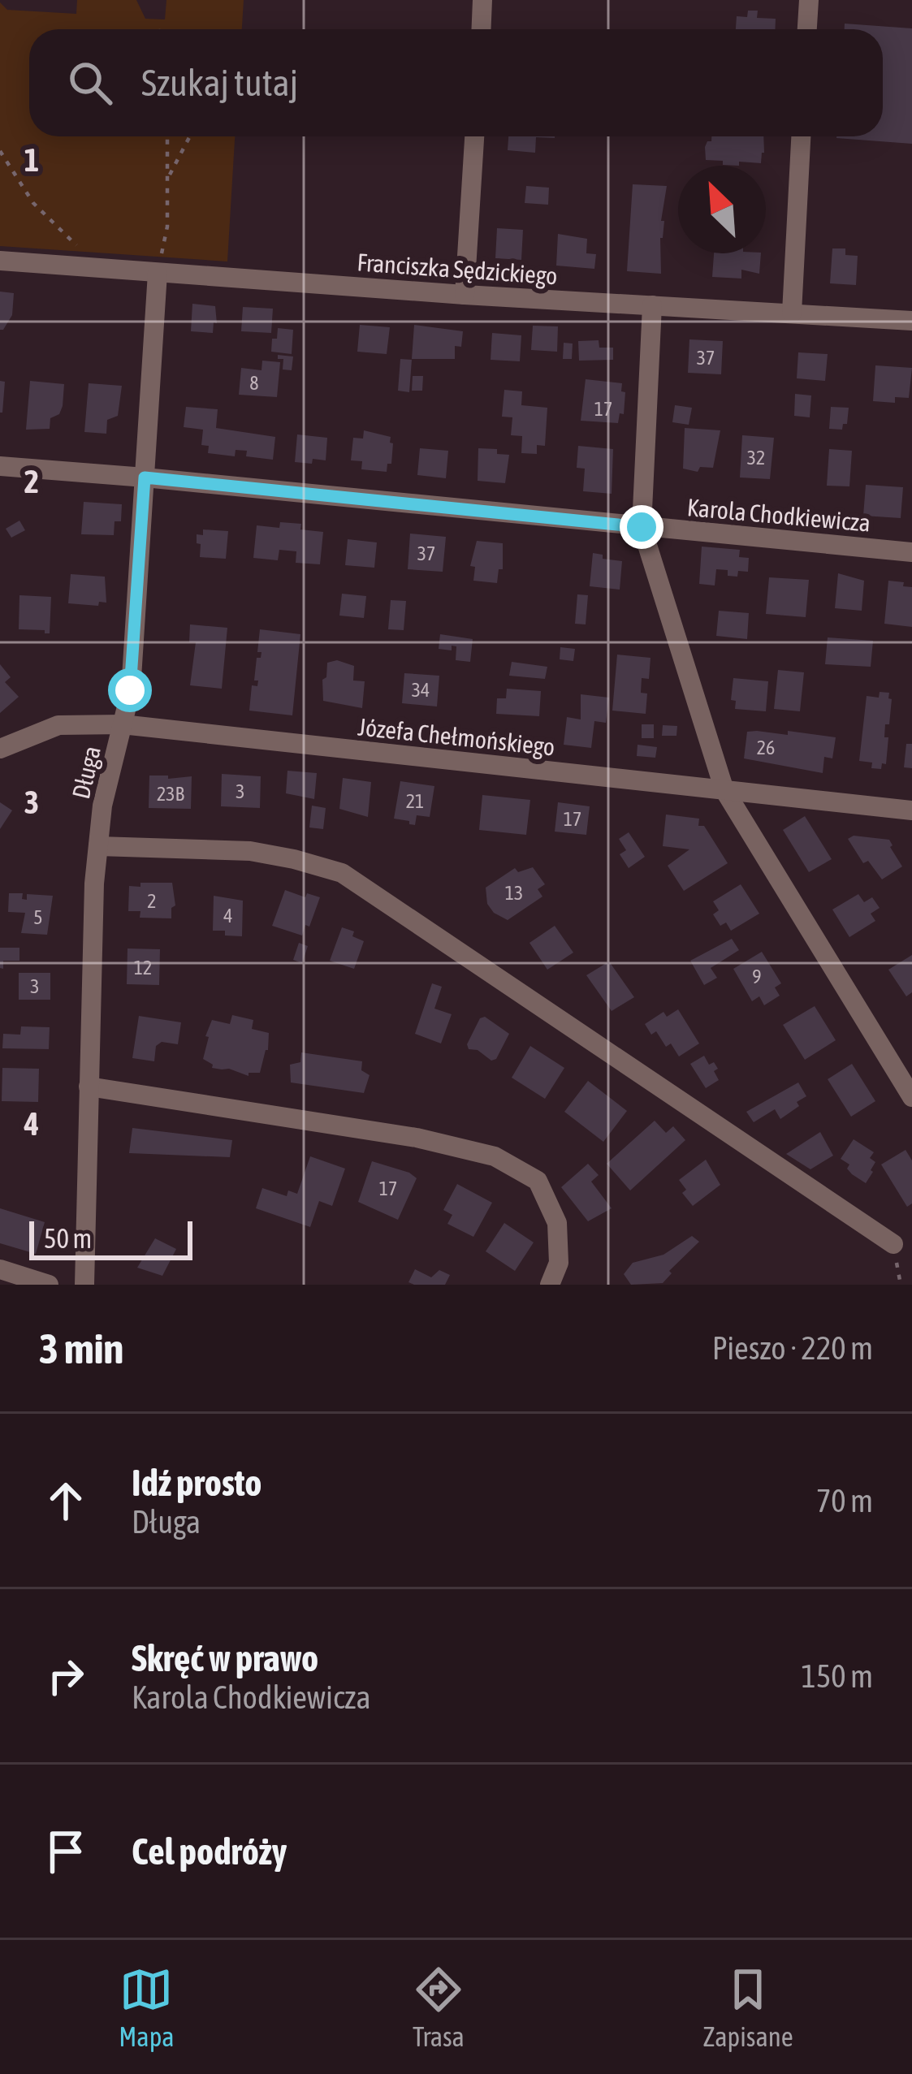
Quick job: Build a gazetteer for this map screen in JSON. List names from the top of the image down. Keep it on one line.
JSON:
{"streets":{"street":["Franciszka Sędzickiego","Karola Chodkiewicza","Józefa Chełmońskiego","Długa"]},"crossings":[["Franciszka Sędzickiego","Długa"],["Karola Chodkiewicza","Długa"],["Józefa Chełmońskiego","Długa"]],"house_numbers":["37","8","17","32","37","34","26","3","23B","21","17","13","2","4","5","12","9","3","17"],"scale_bar":"50 m","north":"top left","page":{"search":"Szukaj tutaj","scale":"50 m","heading":["3 min","Pieszo · 220 m"],"list":[["Idź prosto","Długa","70 m"],["Skręć w prawo","Karola Chodkiewicza","150 m"],"Cel podróży"],"nav":["Mapa","Trasa","Zapisane"]},"grid":{"rows":["1","2","3","4"]}}
